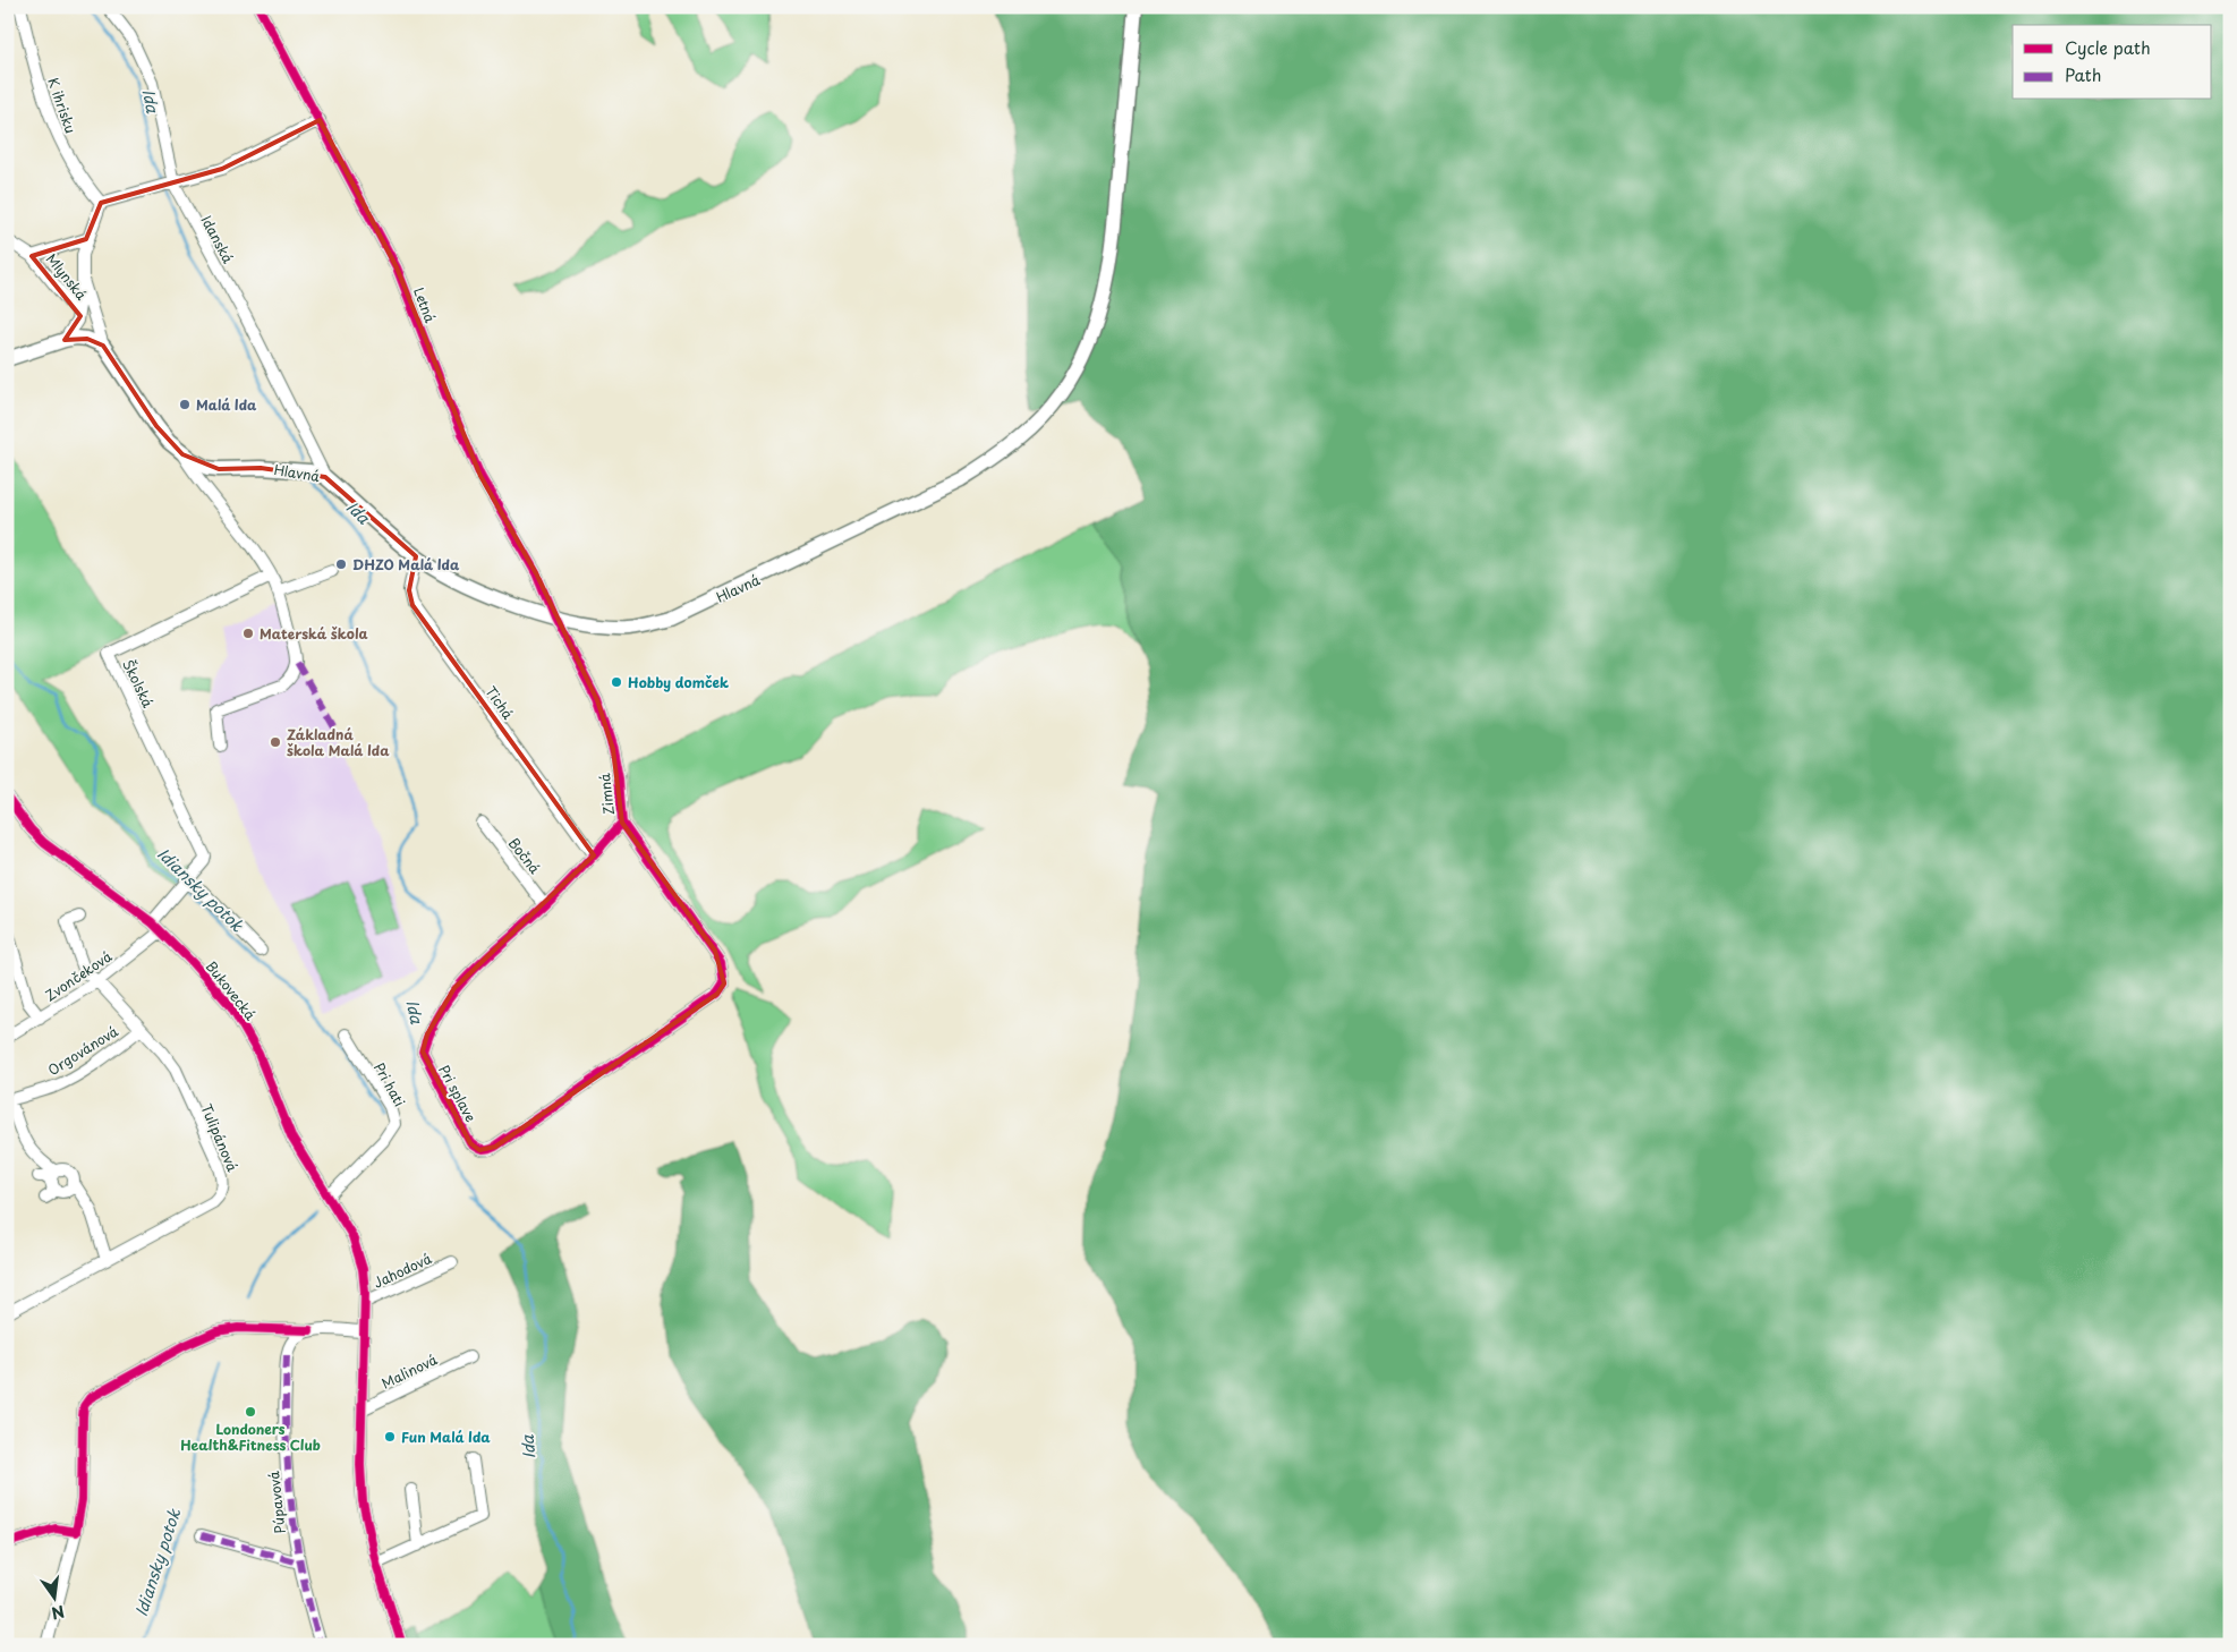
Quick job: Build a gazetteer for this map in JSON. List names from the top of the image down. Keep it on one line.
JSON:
{"streets":{"main road":["Hlavná"],"street":["K ihrisku","Idanská","Mlynská","Letná","Školská","Tichá","Zimná","Bočná","Zvončeková","Bukovecká","Orgovánová","Pri hati","Pri splave","Tulipánová","Jahodová","Malinová","Púpavová"]},"crossings":[["Idanská","Hlavná"],["Letná","Hlavná"],["Letná","Zimná"],["Hlavná","Tichá"],["Hlavná","Zimná"],["Školská","Bukovecká"],["Tichá","Pri splave"],["Zimná","Pri splave"],["Bočná","Pri splave"],["Zvončeková","Bukovecká"],["Zvončeková","Tulipánová"],["Bukovecká","Pri hati"],["Bukovecká","Jahodová"],["Bukovecká","Malinová"],["Orgovánová","Tulipánová"]],"water":["Ida","Idiansky potok"],"places":["Malá Ida","DHZO Malá Ida","Materská škola","Hobby domček","Základná škola Malá Ida","Londoners Health&Fitness Club","Fun Malá Ida"],"legend":["Cycle path","Path"],"north":"bottom"}
